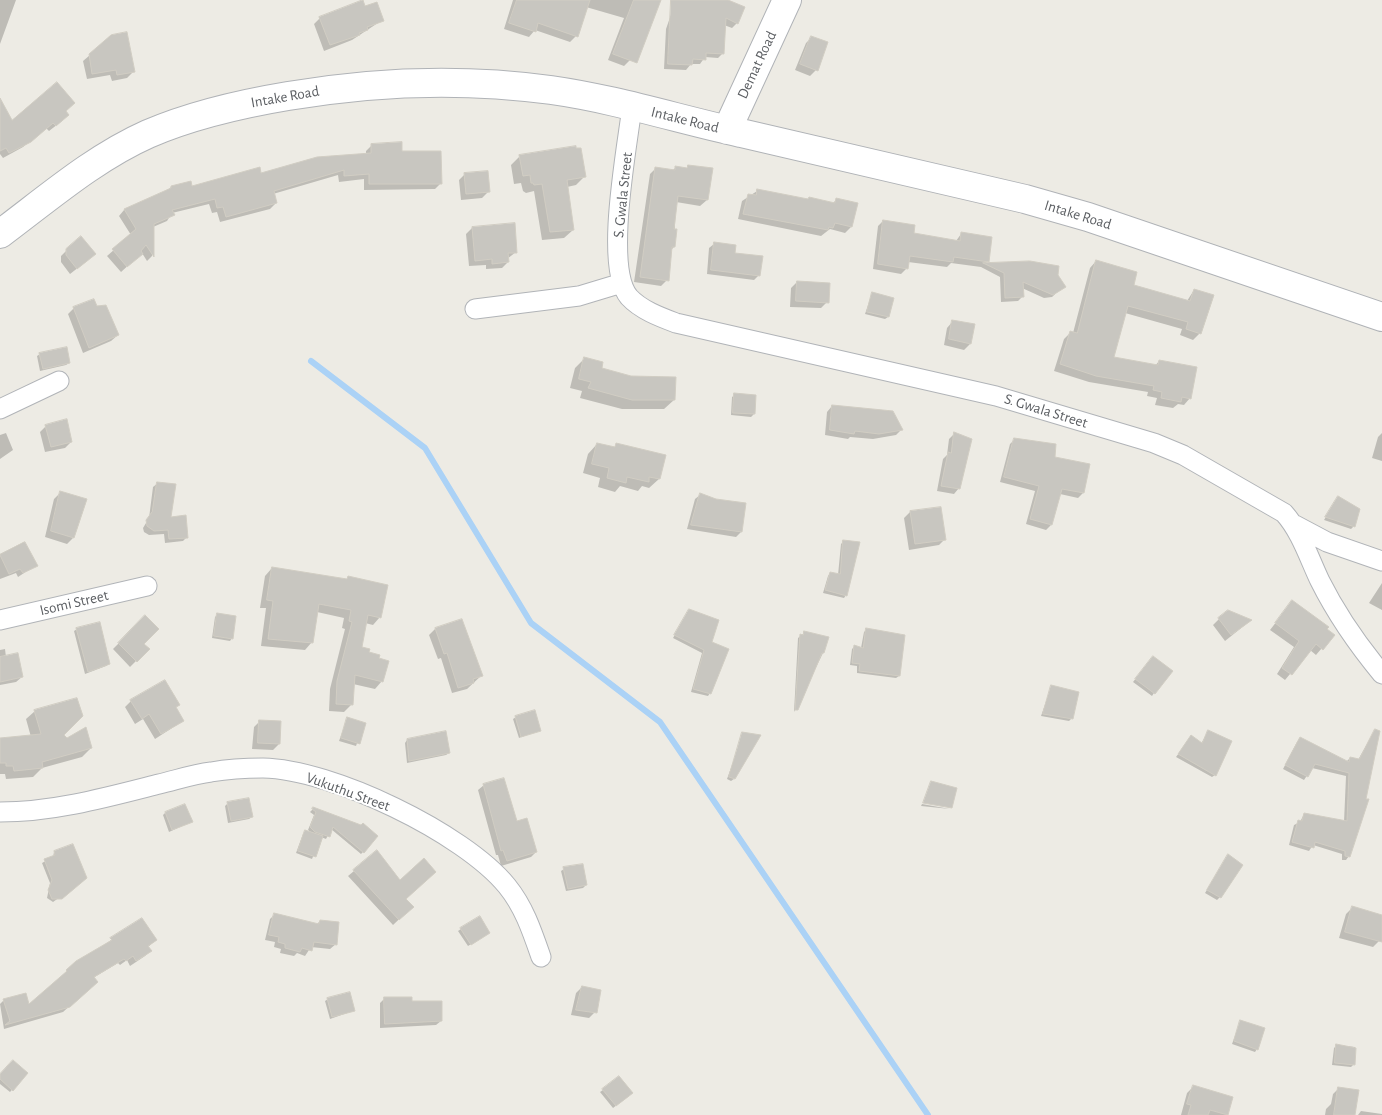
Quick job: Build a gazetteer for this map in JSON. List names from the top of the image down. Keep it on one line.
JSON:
{"streets":{"street":["Demat Road","Intake Road","S. Gwala Street","Isomi Street","Vukuthu Street"]},"crossings":[["Demat Road","Intake Road"],["Intake Road","S. Gwala Street"]]}
